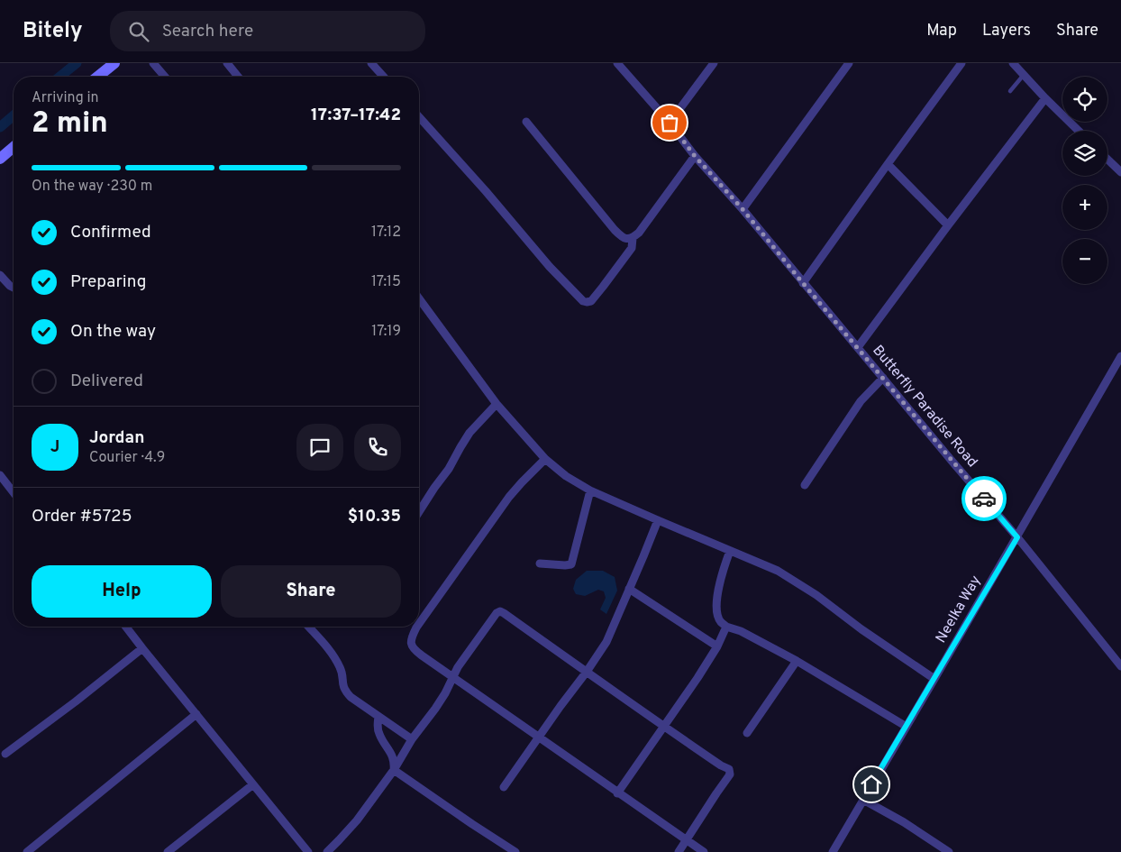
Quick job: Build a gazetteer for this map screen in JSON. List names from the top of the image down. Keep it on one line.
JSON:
{"streets":{"street":["Butterfly Paradise Road","Neelka Way"]},"crossings":[["Butterfly Paradise Road","Neelka Way"]],"page":{"header":"Bitely","search":"Search here","nav":["Map","Layers","Share"],"map_buttons":["+","−"],"heading":["2 min","Arriving in","17:37–17:42"],"panel":["Jordan","Courier · 4.9","Order #5725","$10.35"],"bar":"On the way · 230 m","list":[["Confirmed","17:12"],["Preparing","17:15"],["On the way","17:19"],"Delivered"],"round":"J","buttons":["Help","Share"]}}
